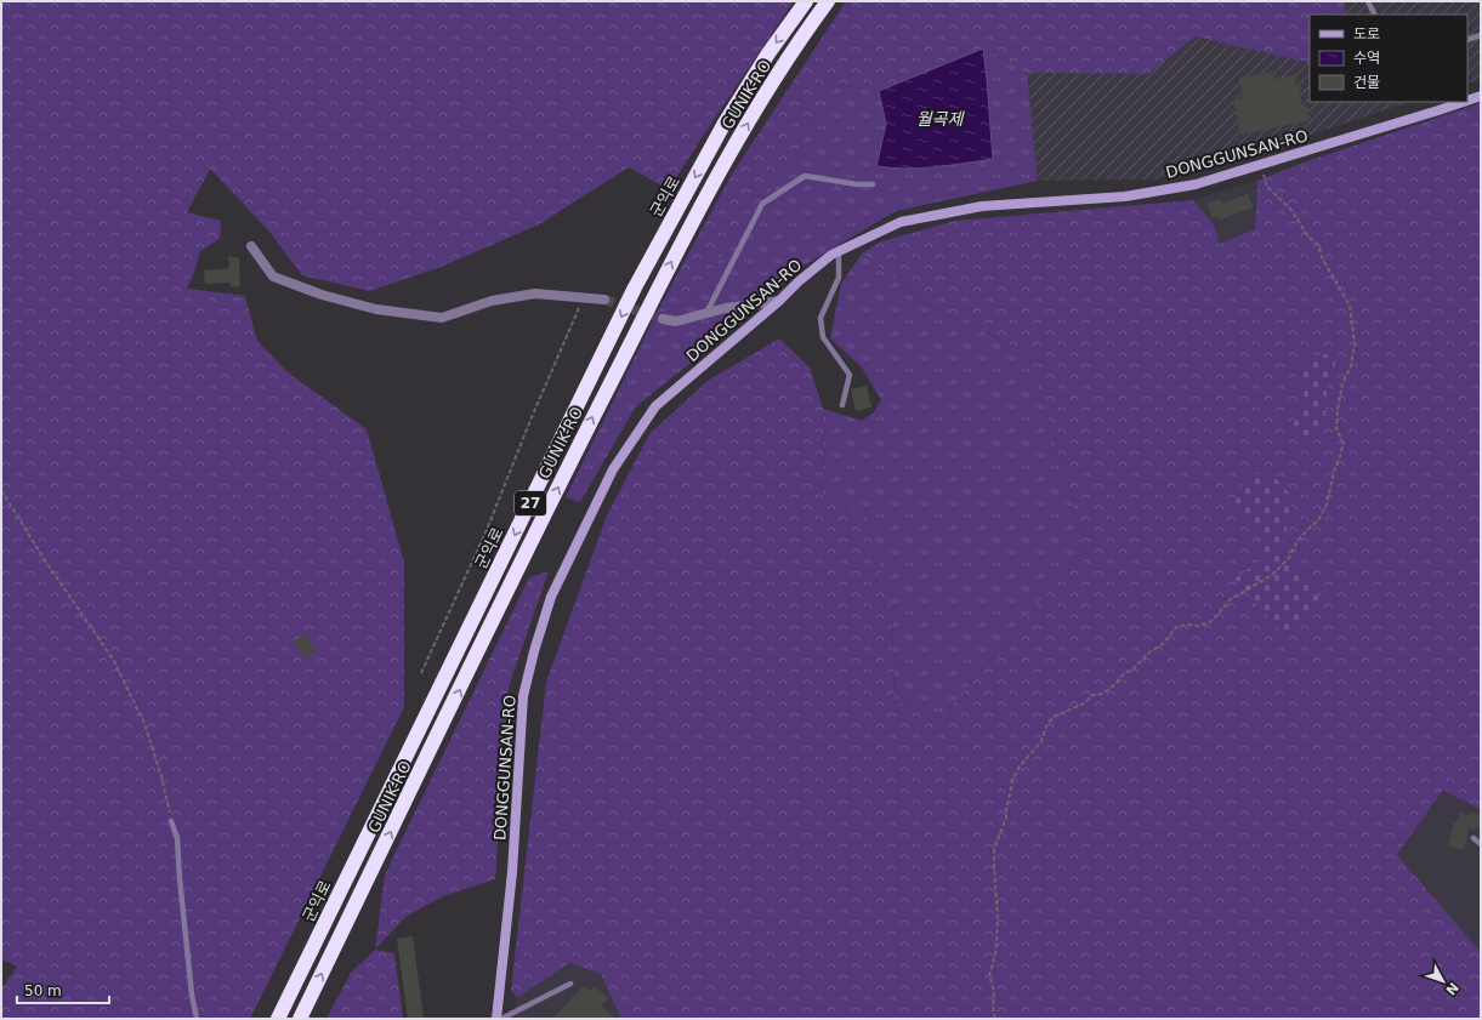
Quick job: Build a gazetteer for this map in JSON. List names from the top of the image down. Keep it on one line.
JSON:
{"streets":{"highway":["GUNIK-RO","군익로","27"],"street":["DONGGUNSAN-RO"]},"one_way":["GUNIK-RO","군익로"],"water":["월곡제"],"legend":["도로","수역","건물"],"scale_bar":"50 m","north":"bottom right"}
